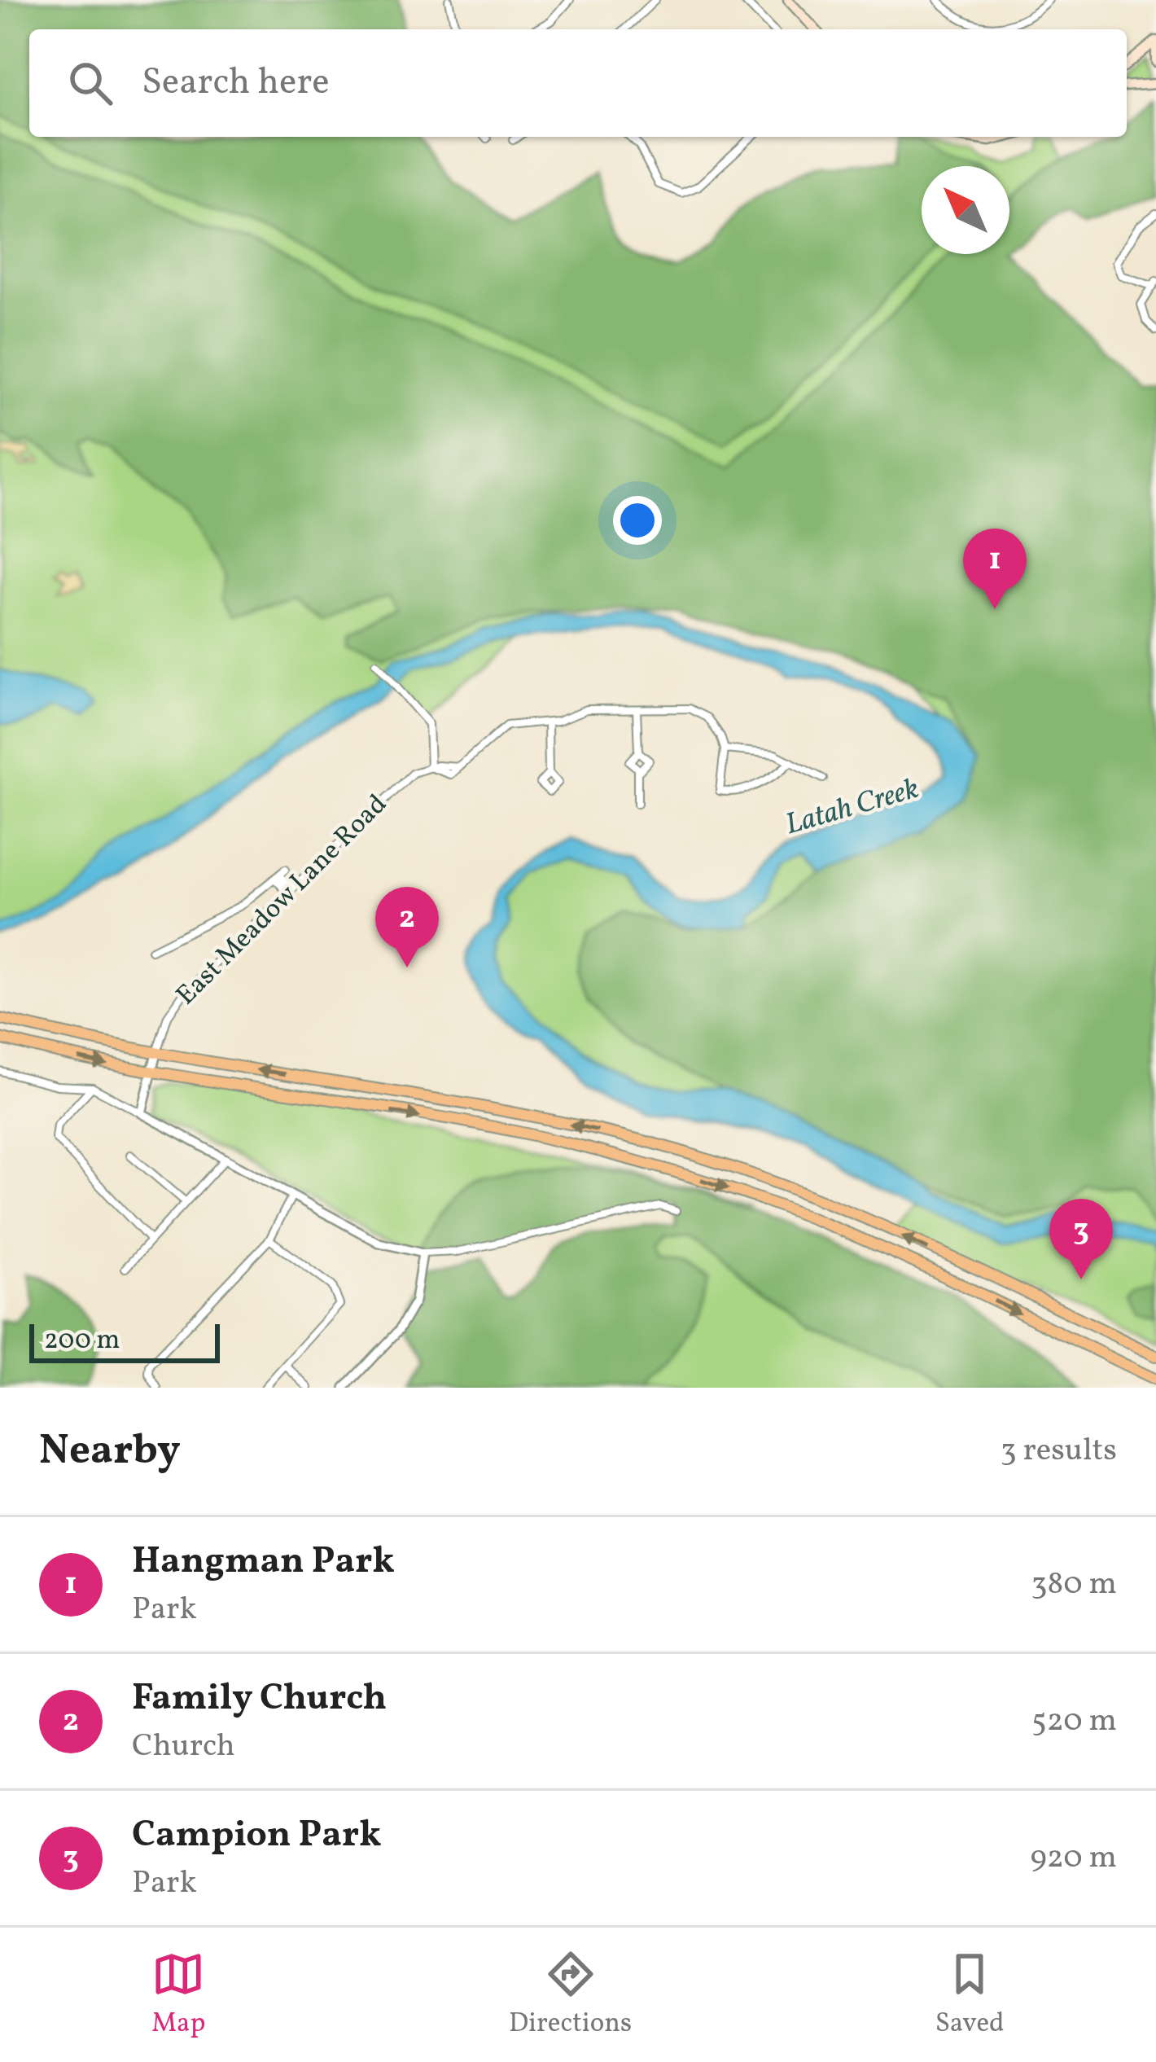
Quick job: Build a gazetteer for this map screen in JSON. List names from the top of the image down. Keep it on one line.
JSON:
{"streets":{"street":["East Meadow Lane Road"]},"water":["Latah Creek"],"scale_bar":"200 m","north":"top left","page":{"search":"Search here","pins":["1","2","3"],"scale":"200 m","heading":["Nearby","3 results"],"list":[{"mark":"1","name":"Hangman Park","note":"Park","value":"380 m"},{"mark":"2","name":"Family Church","note":"Church","value":"520 m"},{"mark":"3","name":"Campion Park","note":"Park","value":"920 m"}],"nav":["Map","Directions","Saved"]}}
